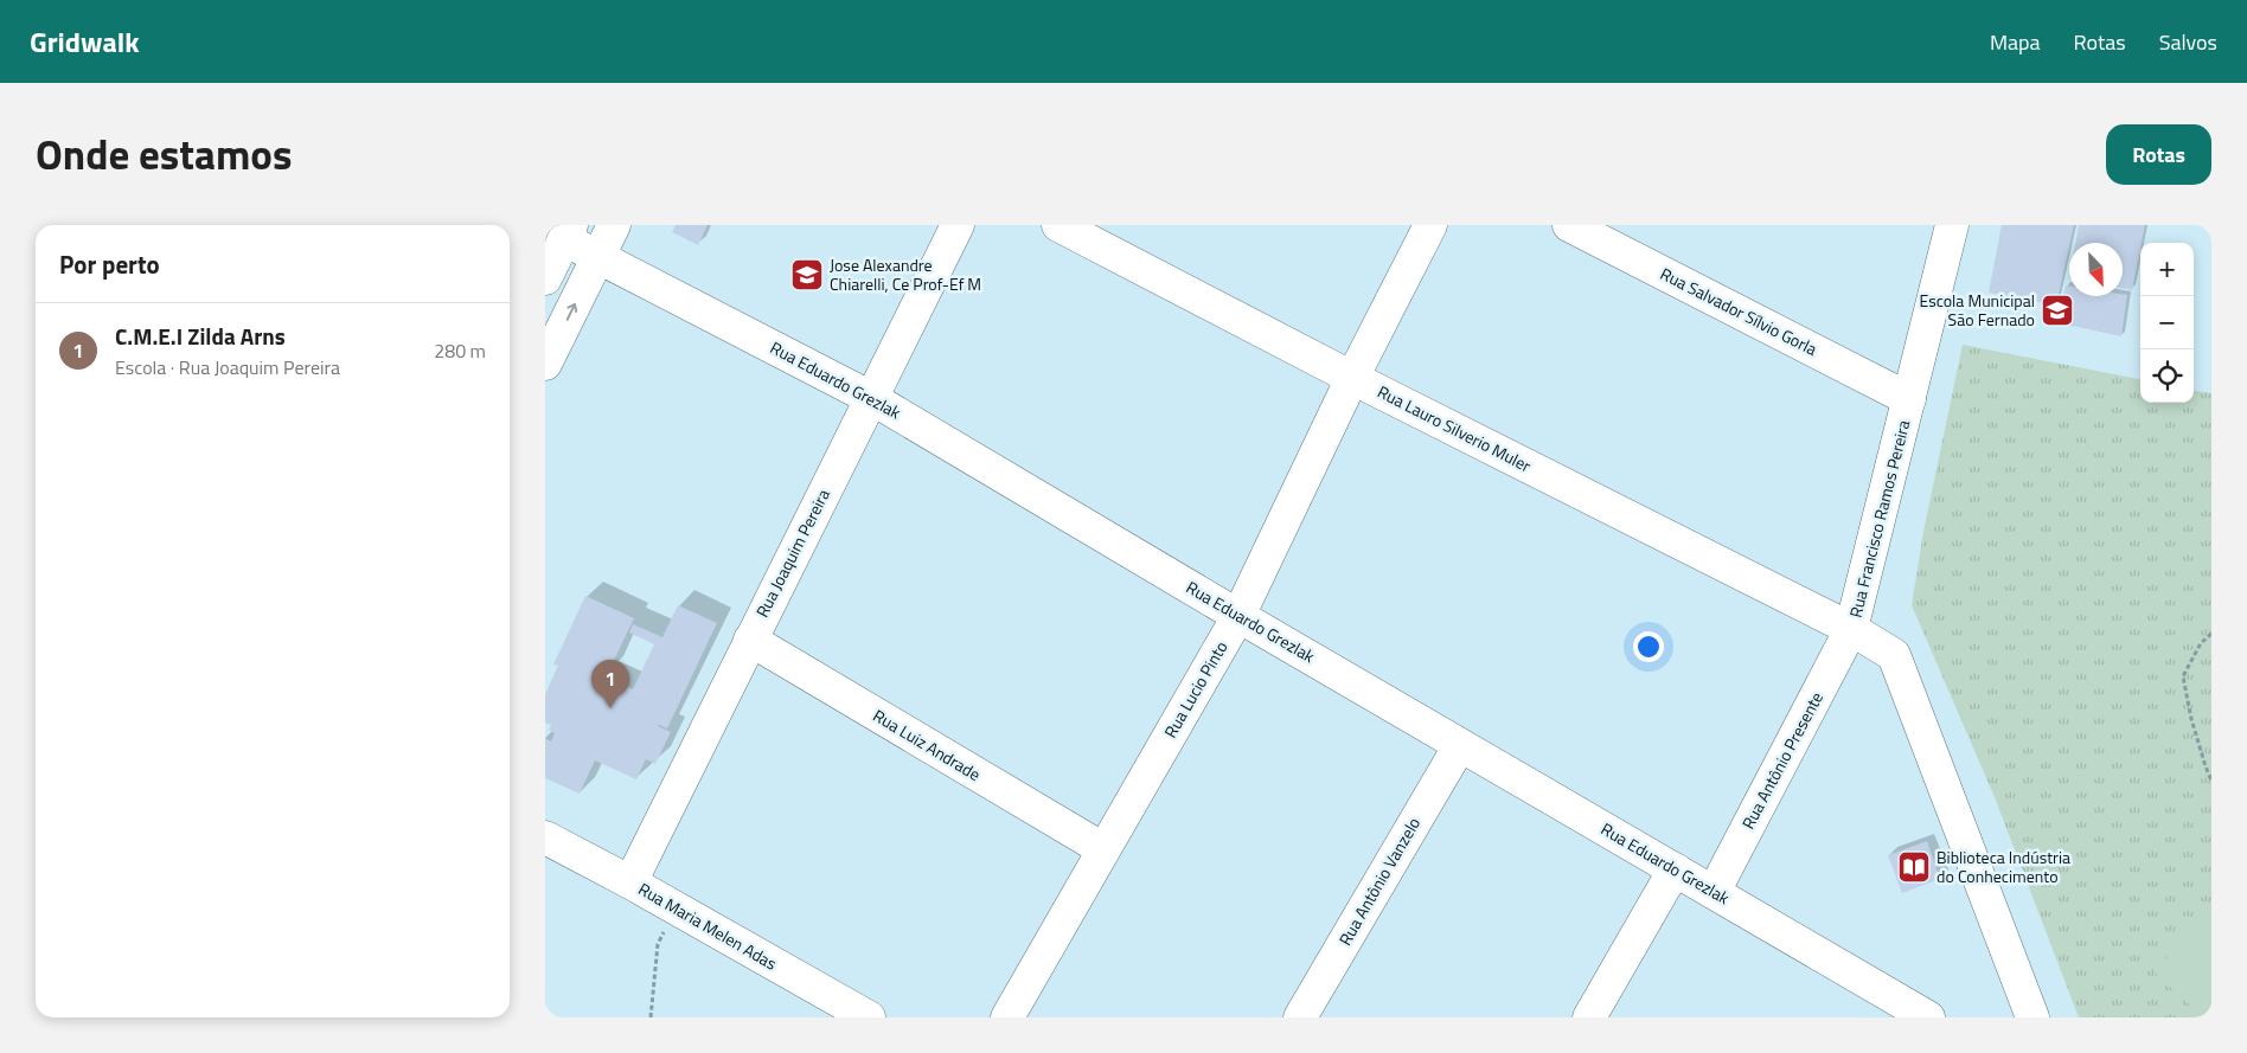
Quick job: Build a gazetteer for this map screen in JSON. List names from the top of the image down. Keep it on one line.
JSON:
{"streets":{"street":["Rua Salvador Sílvio Gorla","Rua Eduardo Grezlak","Rua Lauro Silverio Muler","Rua Francisco Ramos Pereira","Rua Joaquim Pereira","Rua Lucio Pinto","Rua Luiz Andrade","Rua Antônio Presente","Rua Antônio Vanzelo","Rua Maria Melen Adas"]},"crossings":[["Rua Salvador Sílvio Gorla","Rua Francisco Ramos Pereira"],["Rua Eduardo Grezlak","Rua Joaquim Pereira"],["Rua Eduardo Grezlak","Rua Lucio Pinto"],["Rua Eduardo Grezlak","Rua Antônio Presente"],["Rua Eduardo Grezlak","Rua Antônio Vanzelo"],["Rua Lauro Silverio Muler","Rua Francisco Ramos Pereira"],["Rua Lauro Silverio Muler","Rua Lucio Pinto"],["Rua Lauro Silverio Muler","Rua Antônio Presente"],["Rua Francisco Ramos Pereira","Rua Antônio Presente"],["Rua Joaquim Pereira","Rua Luiz Andrade"],["Rua Joaquim Pereira","Rua Maria Melen Adas"],["Rua Lucio Pinto","Rua Luiz Andrade"]],"places":{"school or university":["Jose Alexandre Chiarelli, Ce Prof-Ef M","Escola Municipal São Fernado"],"library":["Biblioteca Indústria do Conhecimento"]},"north":"bottom right","page":{"header":"Gridwalk","nav":["Mapa","Rotas","Salvos"],"title":"Onde estamos","buttons":"Rotas","heading":"Por perto","map_buttons":["+","−"],"list":[{"mark":"1","name":"C.M.E.I Zilda Arns","note":"Escola · Rua Joaquim Pereira","value":"280 m"}],"pins":"1"}}
